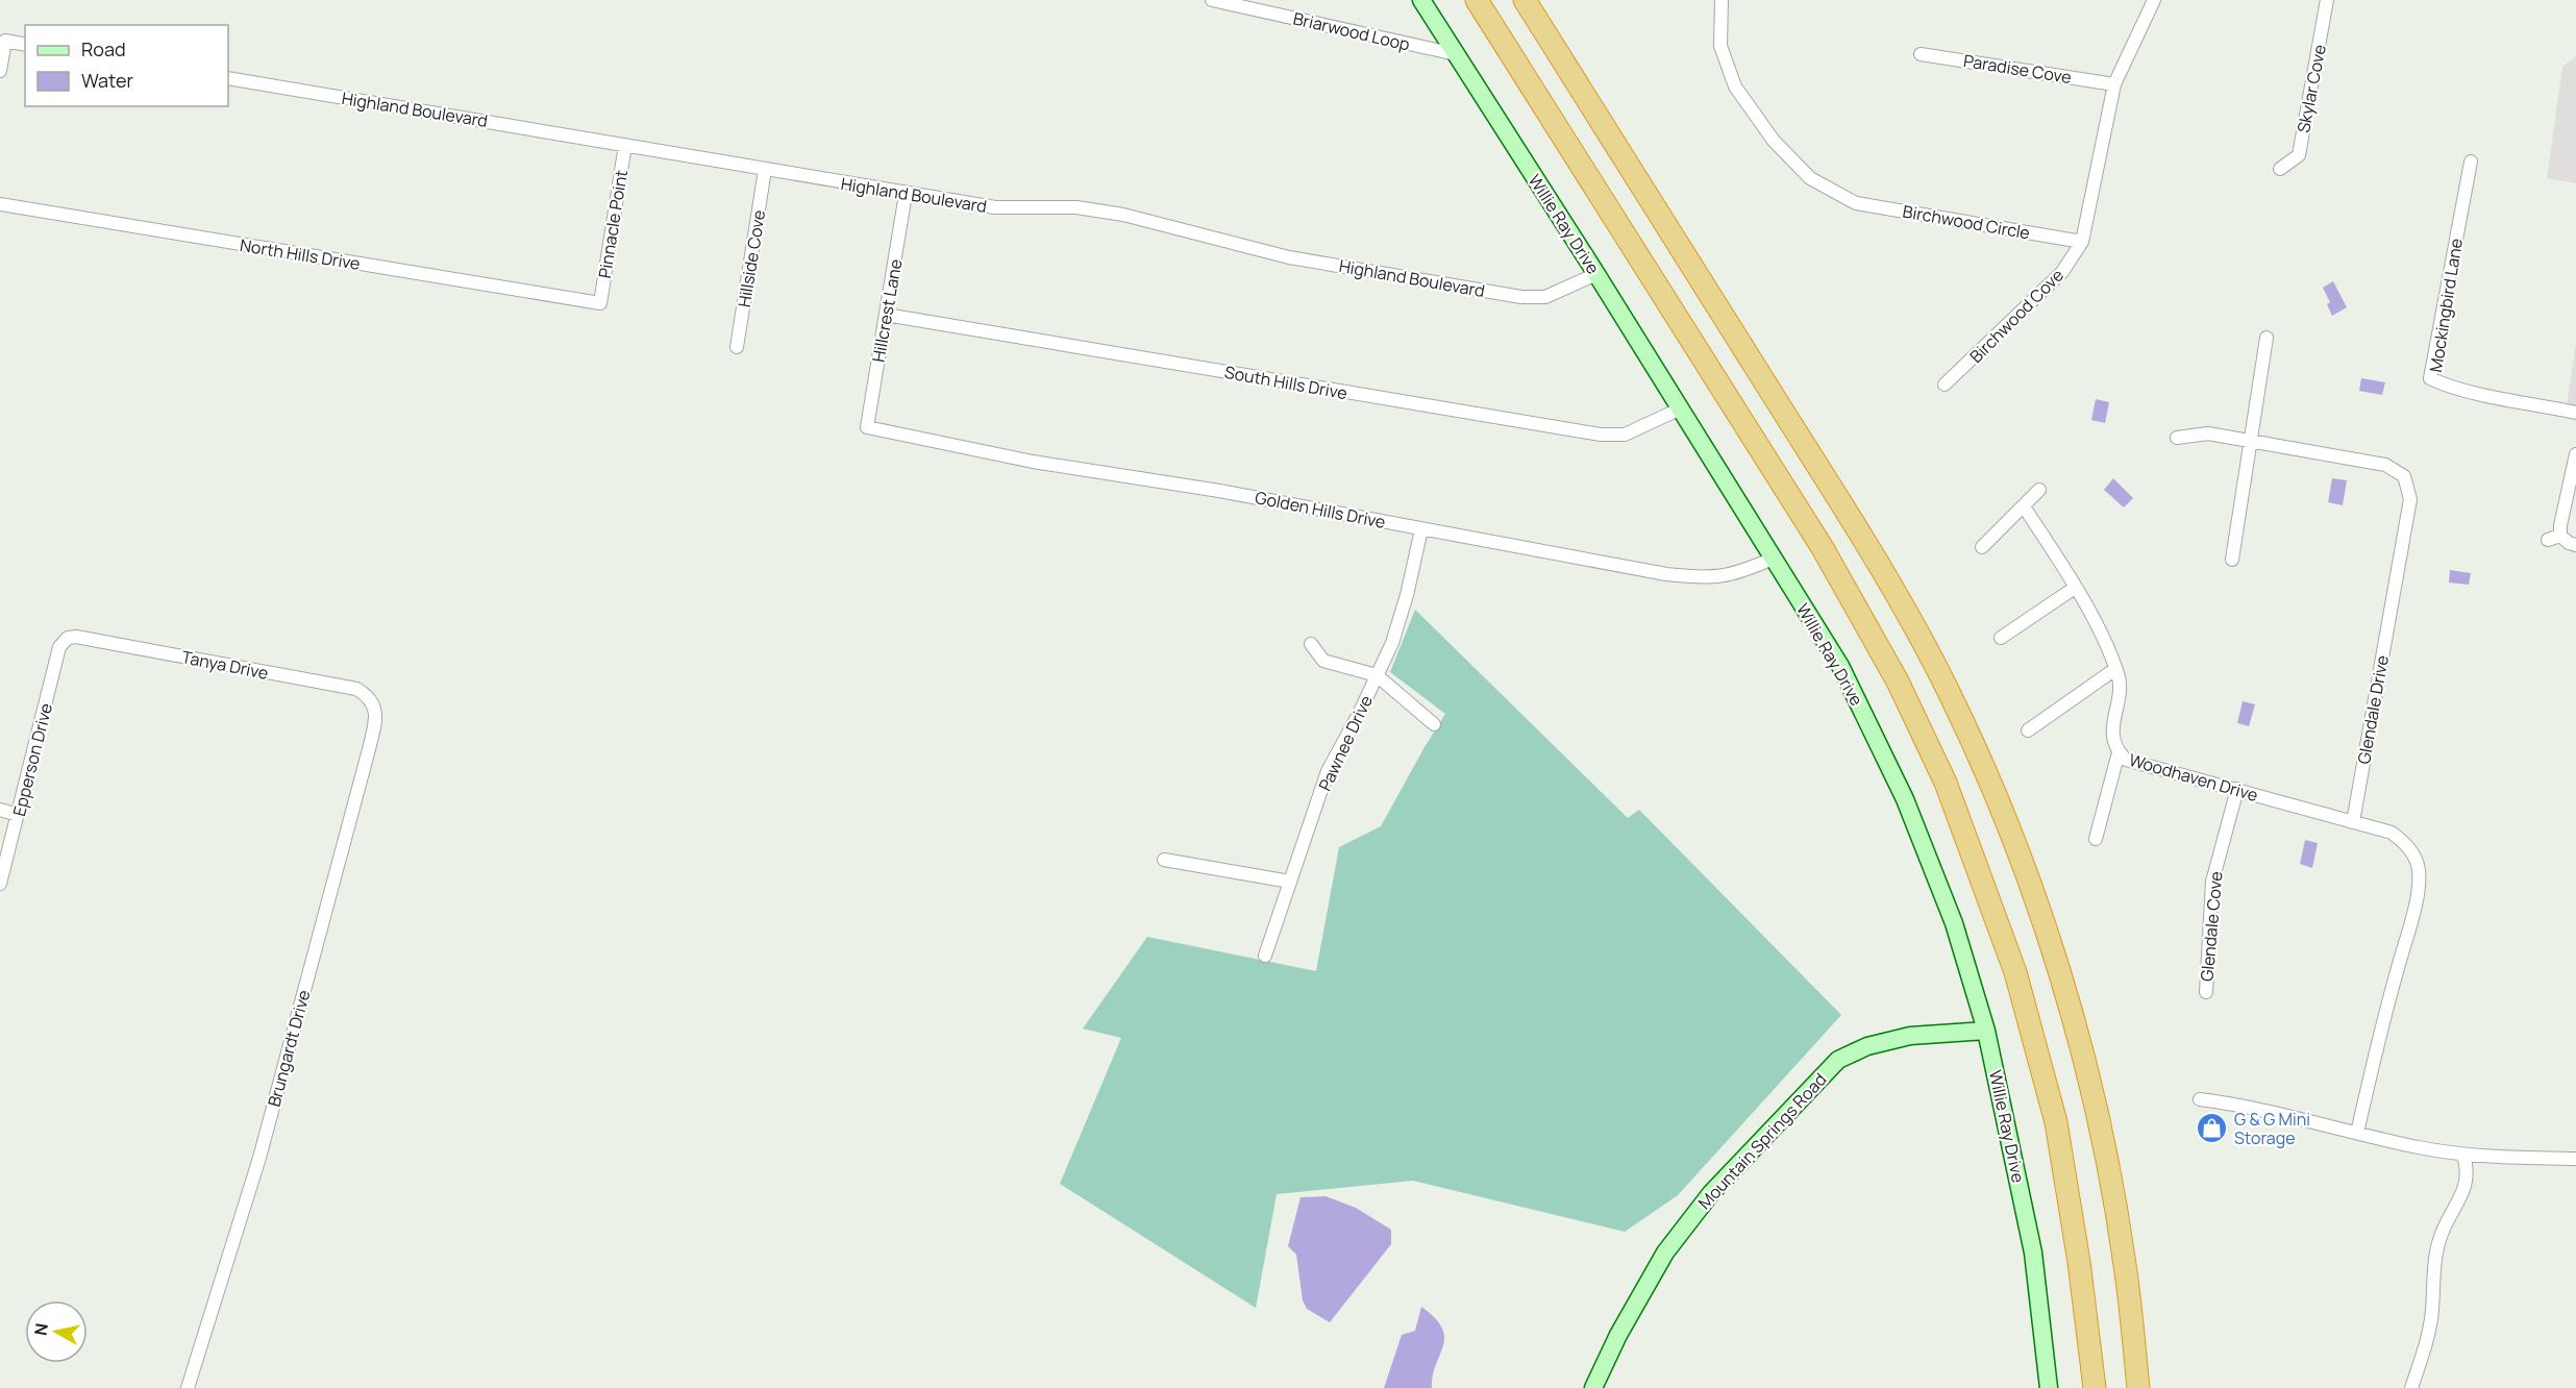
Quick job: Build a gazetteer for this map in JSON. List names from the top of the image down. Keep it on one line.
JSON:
{"streets":{"street":["Briarwood Loop","Paradise Cove","Skylar Cove","Highland Boulevard","Birchwood Circle","Pinnacle Point","Willie Ray Drive","North Hills Drive","Hillside Cove","Mockingbird Lane","Hillcrest Lane","Birchwood Cove","South Hills Drive","Golden Hills Drive","Tanya Drive","Glendale Drive","Pawnee Drive","Epperson Drive","Woodhaven Drive","Glendale Cove","Brungardt Drive","Mountain Springs Road"]},"crossings":[["Briarwood Loop","Willie Ray Drive"],["Highland Boulevard","Pinnacle Point"],["Highland Boulevard","Willie Ray Drive"],["Highland Boulevard","Hillside Cove"],["Highland Boulevard","Hillcrest Lane"],["Birchwood Circle","Birchwood Cove"],["Pinnacle Point","North Hills Drive"],["Willie Ray Drive","South Hills Drive"],["Willie Ray Drive","Golden Hills Drive"],["Willie Ray Drive","Mountain Springs Road"],["Hillcrest Lane","South Hills Drive"],["Hillcrest Lane","Golden Hills Drive"],["Golden Hills Drive","Pawnee Drive"],["Tanya Drive","Epperson Drive"],["Tanya Drive","Brungardt Drive"],["Glendale Drive","Woodhaven Drive"],["Woodhaven Drive","Glendale Cove"]],"places":{"shop":["G & G Mini Storage"]},"legend":["Road","Water"],"north":"left"}
